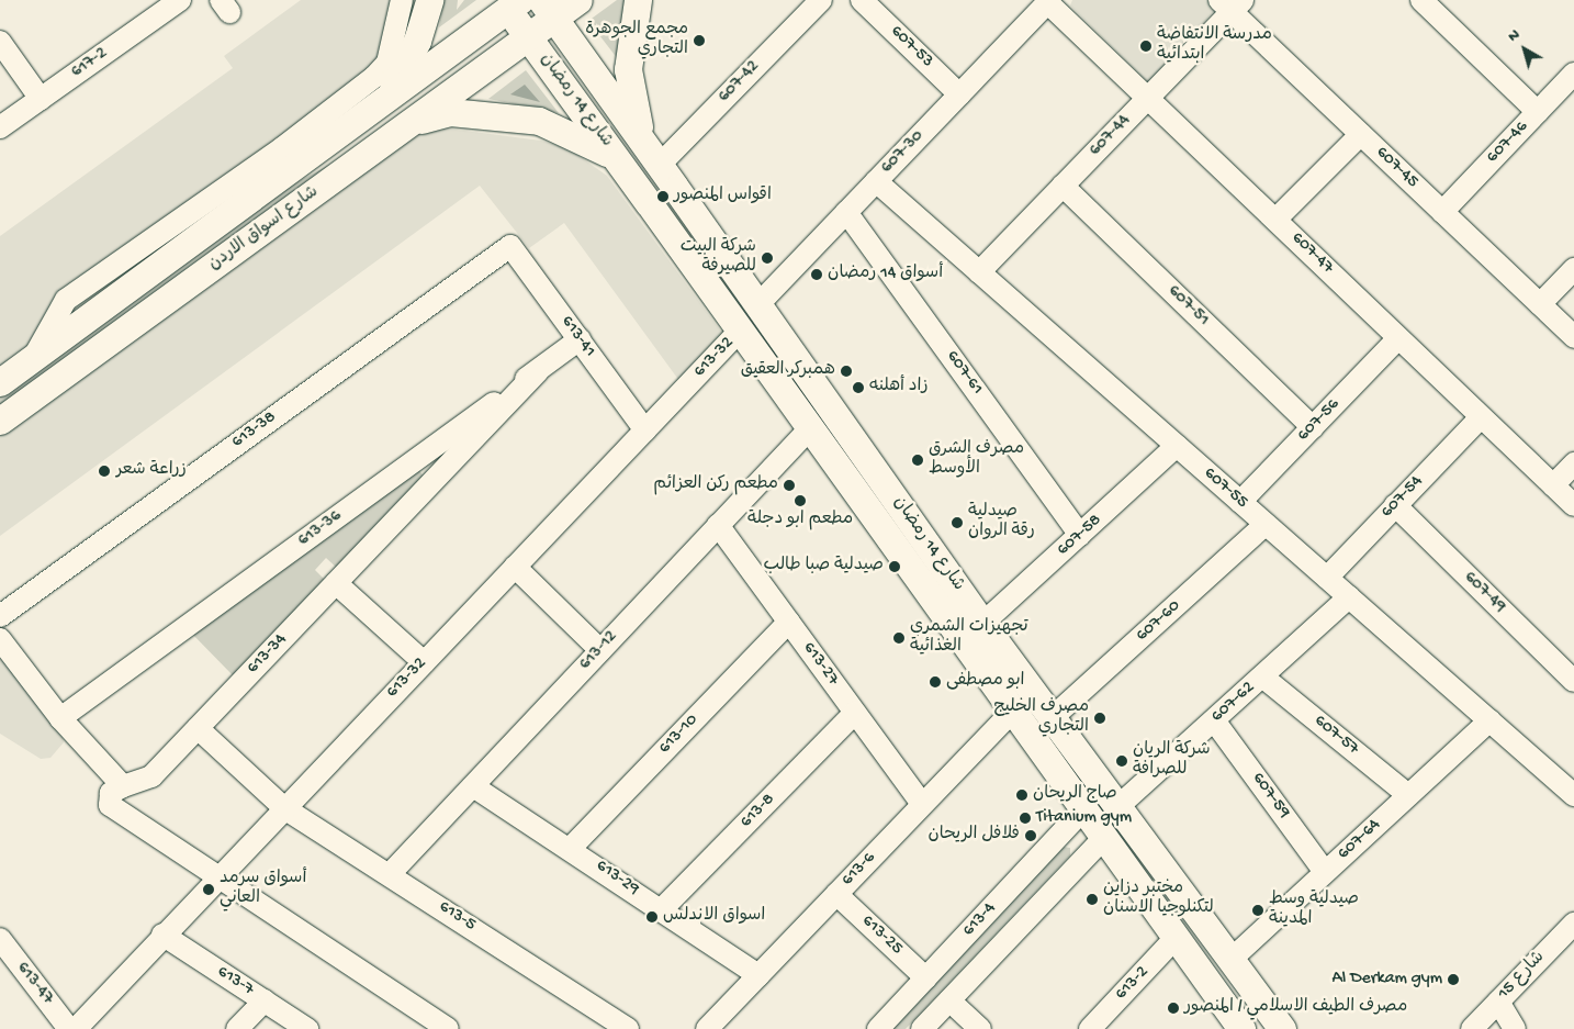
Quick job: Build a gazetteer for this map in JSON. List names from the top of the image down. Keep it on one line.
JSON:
{"streets":{"main road":["شارع 14 رمضان","شارع اسواق الاردن"],"street":["607-53","617-2","607-42","607-44","607-46","607-30","607-45","607-47","607-51","613-41","613-32","607-61","607-56","613-38","607-55","607-54","613-36","607-58","607-49","607-60","613-12","613-34","613-27","607-62","613-10","607-57","607-59","613-8","607-64","613-6","613-29","613-5","613-4","613-25","شارع 15","613-7","613-47","613-2"]},"crossings":[["607-53","607-30"],["607-42","شارع 14 رمضان"],["شارع 14 رمضان","607-30"],["شارع 14 رمضان","شارع اسواق الاردن"],["شارع 14 رمضان","613-32"],["شارع 14 رمضان","607-58"],["شارع 14 رمضان","607-60"],["شارع 14 رمضان","613-12"],["شارع 14 رمضان","607-62"],["شارع 14 رمضان","607-64"],["شارع 14 رمضان","613-6"],["شارع 14 رمضان","613-4"],["شارع 14 رمضان","613-2"],["607-44","607-45"],["607-44","607-47"],["607-44","607-51"],["607-44","607-55"],["607-46","607-45"],["607-30","607-47"],["607-30","607-61"],["607-30","607-55"],["607-47","607-56"],["607-47","607-54"],["607-51","607-56"],["613-41","613-32"],["613-41","613-38"],["613-41","613-36"],["613-32","613-5"],["613-32","613-7"],["607-61","607-58"],["607-56","607-55"],["607-55","607-54"],["607-55","607-58"],["607-55","607-60"],["607-55","607-62"],["607-55","607-64"],["607-54","607-49"],["613-36","613-34"],["613-12","613-27"],["613-12","613-29"],["613-12","613-5"],["613-34","613-5"],["613-27","613-10"],["613-27","613-8"],["613-27","613-6"],["607-62","607-57"],["607-62","607-59"],["613-10","613-29"],["607-57","607-64"],["607-59","607-64"],["613-8","613-29"],["613-6","613-29"],["613-6","613-25"],["613-4","613-25"]],"places":["مجمع الجوهرة التجاري","مدرسة الانتفاضة ابتدائية","اقواس المنصور","شركة البيت للصيرفة","أسواق 14 رمضان","همبركر العقيق","زاد أهلنه","مصرف الشرق الأوسط","زراعة شعر","مطعم ركن العزائم","مطعم ابو دجلة","صيدلية رقة الروان","صيدلية صبا طالب","تجهيزات الشمري الغذائية","ابو مصطفى","مصرف الخليج التجاري","شركة الريان للصرافة","صاج الريحان","Titanium gym","فلافل الريحان","أسواق سرمد العاني","مختبر دزاين لتكنلوجيا الاسنان","صيدلية وسط المدينة","اسواق الاندلس","Al Derkam gym","مصرف الطيف الاسلامي / المنصور"],"north":"top left"}
